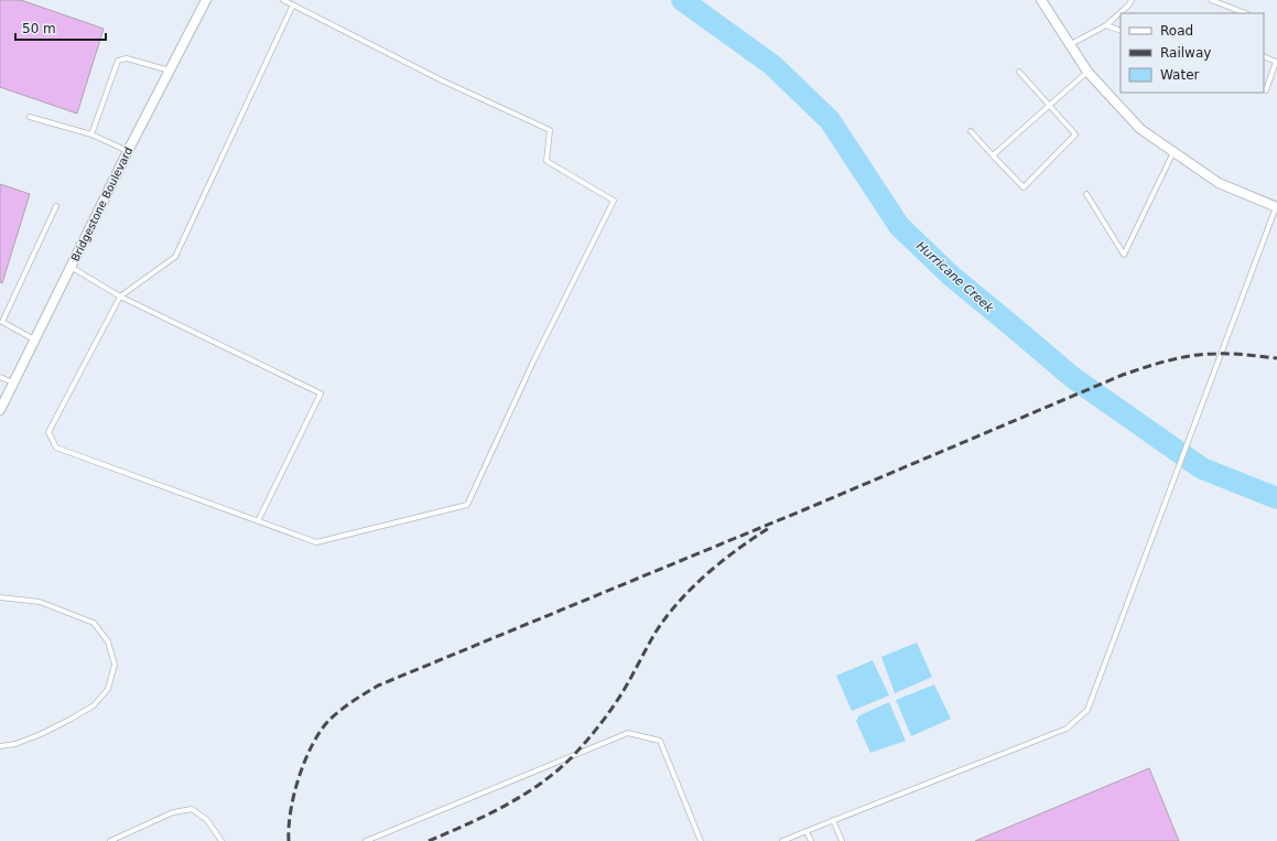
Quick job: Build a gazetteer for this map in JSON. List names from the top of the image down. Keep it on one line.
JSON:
{"streets":{"street":["Bridgestone Boulevard"]},"water":["Hurricane Creek"],"legend":["Road","Railway","Water"],"scale_bar":"50 m"}
